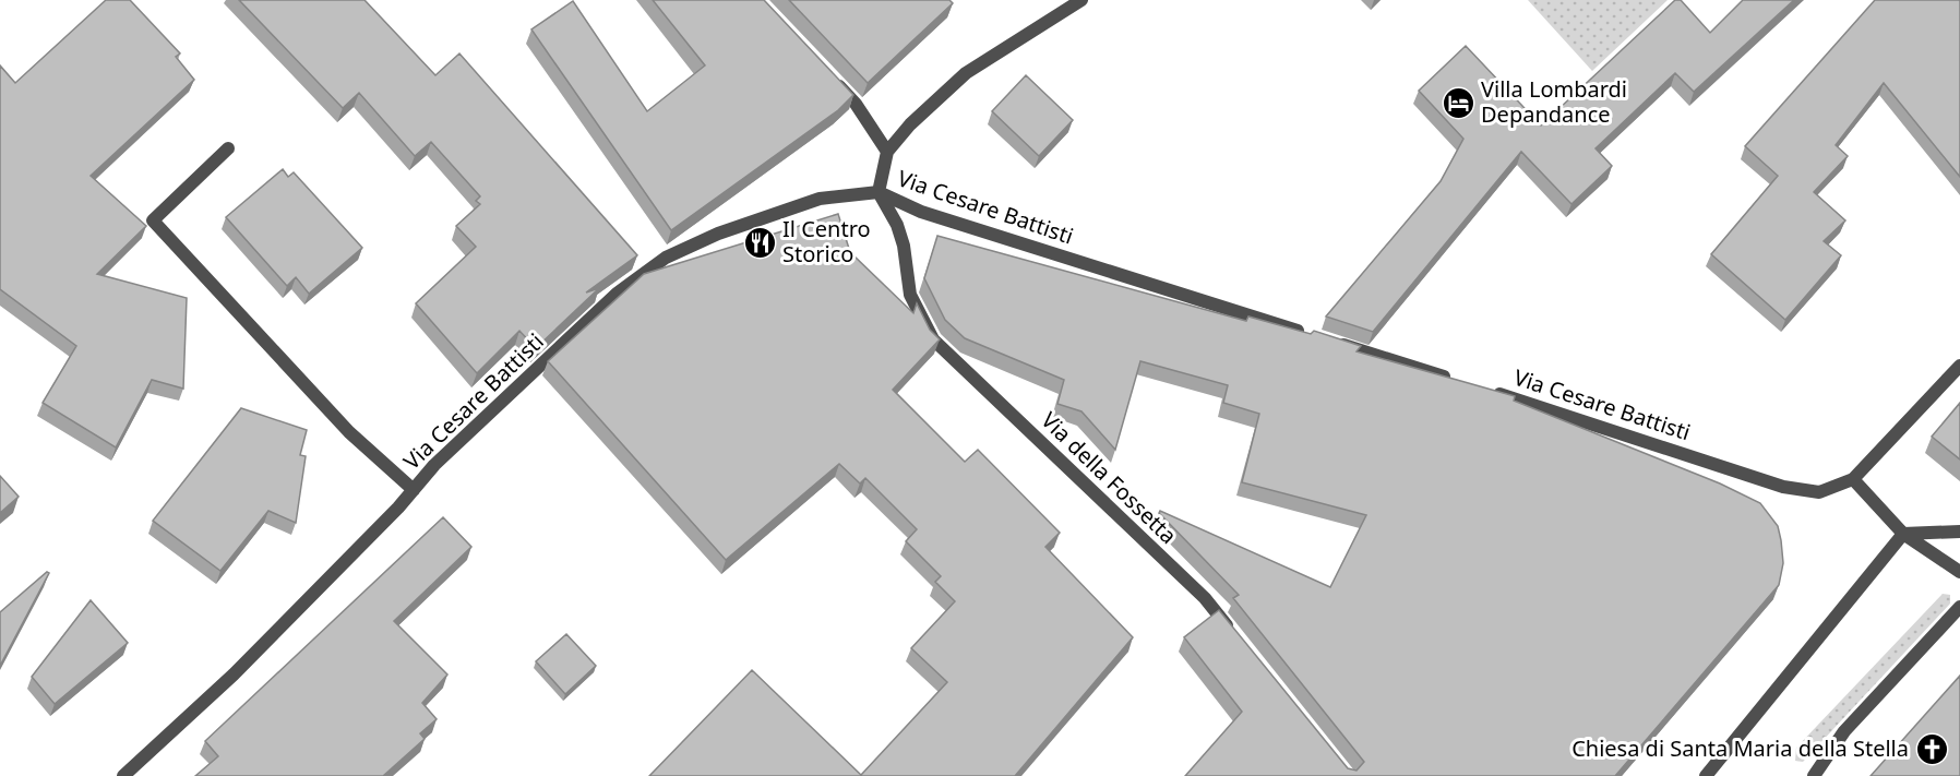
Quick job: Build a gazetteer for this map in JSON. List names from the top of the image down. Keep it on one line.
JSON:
{"streets":{"street":["Via Cesare Battisti","Via della Fossetta"]},"crossings":[["Via Cesare Battisti","Via della Fossetta"]],"places":{"hotel":["Villa Lombardi Depandance"],"restaurant":["Il Centro Storico"],"church":["Chiesa di Santa Maria della Stella"]}}
